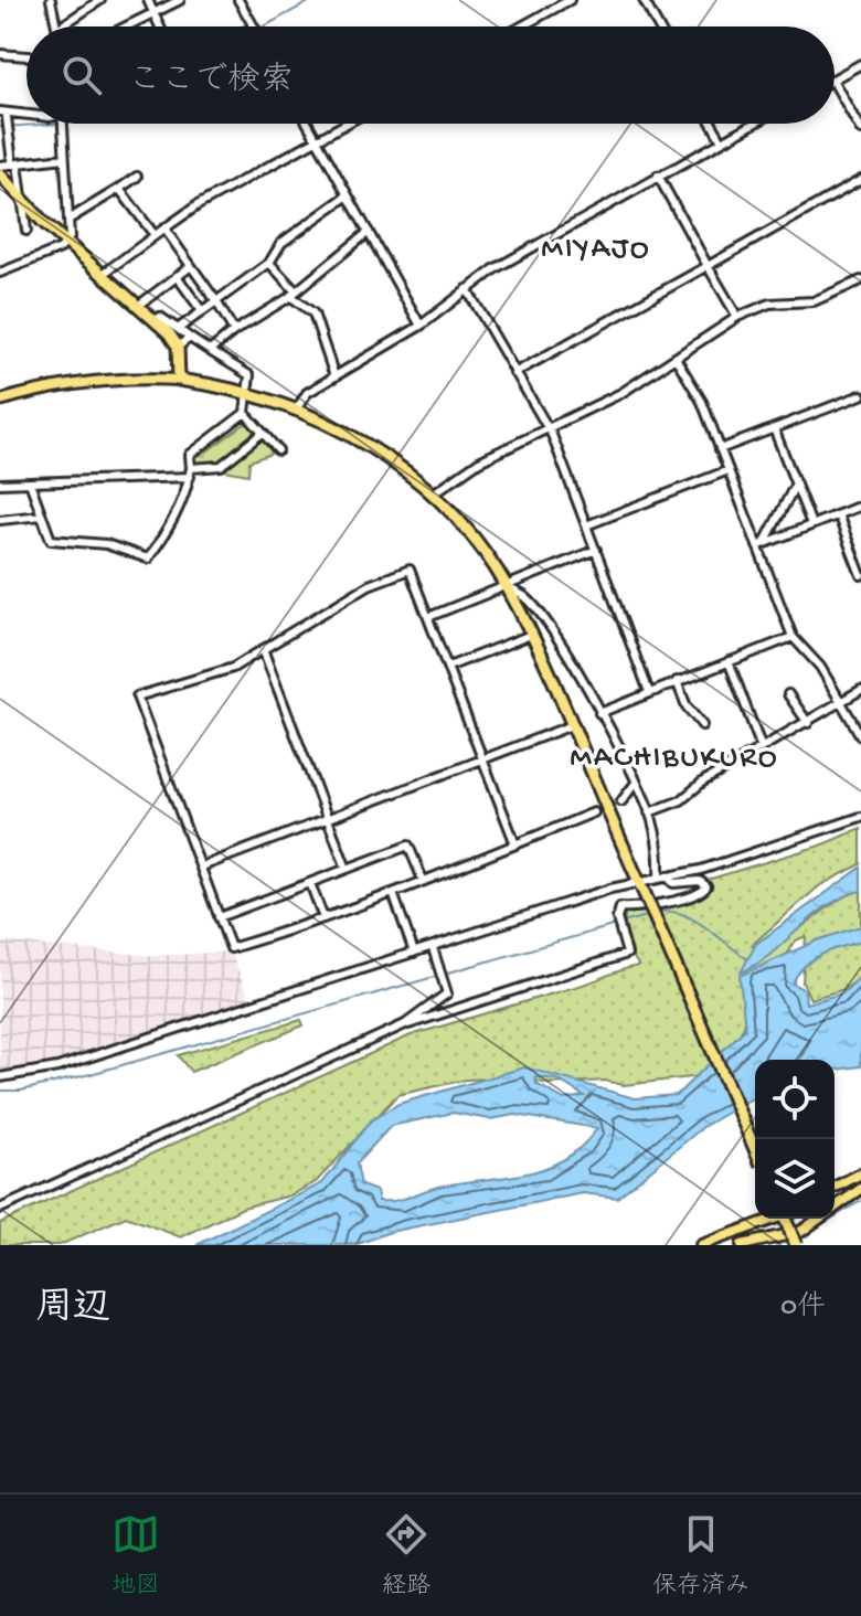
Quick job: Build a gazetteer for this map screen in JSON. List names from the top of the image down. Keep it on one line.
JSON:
{"districts":["MIYAJO","MACHIBUKURO"],"page":{"search":"ここで検索","heading":["周辺","0件"],"nav":["地図","経路","保存済み"]}}
